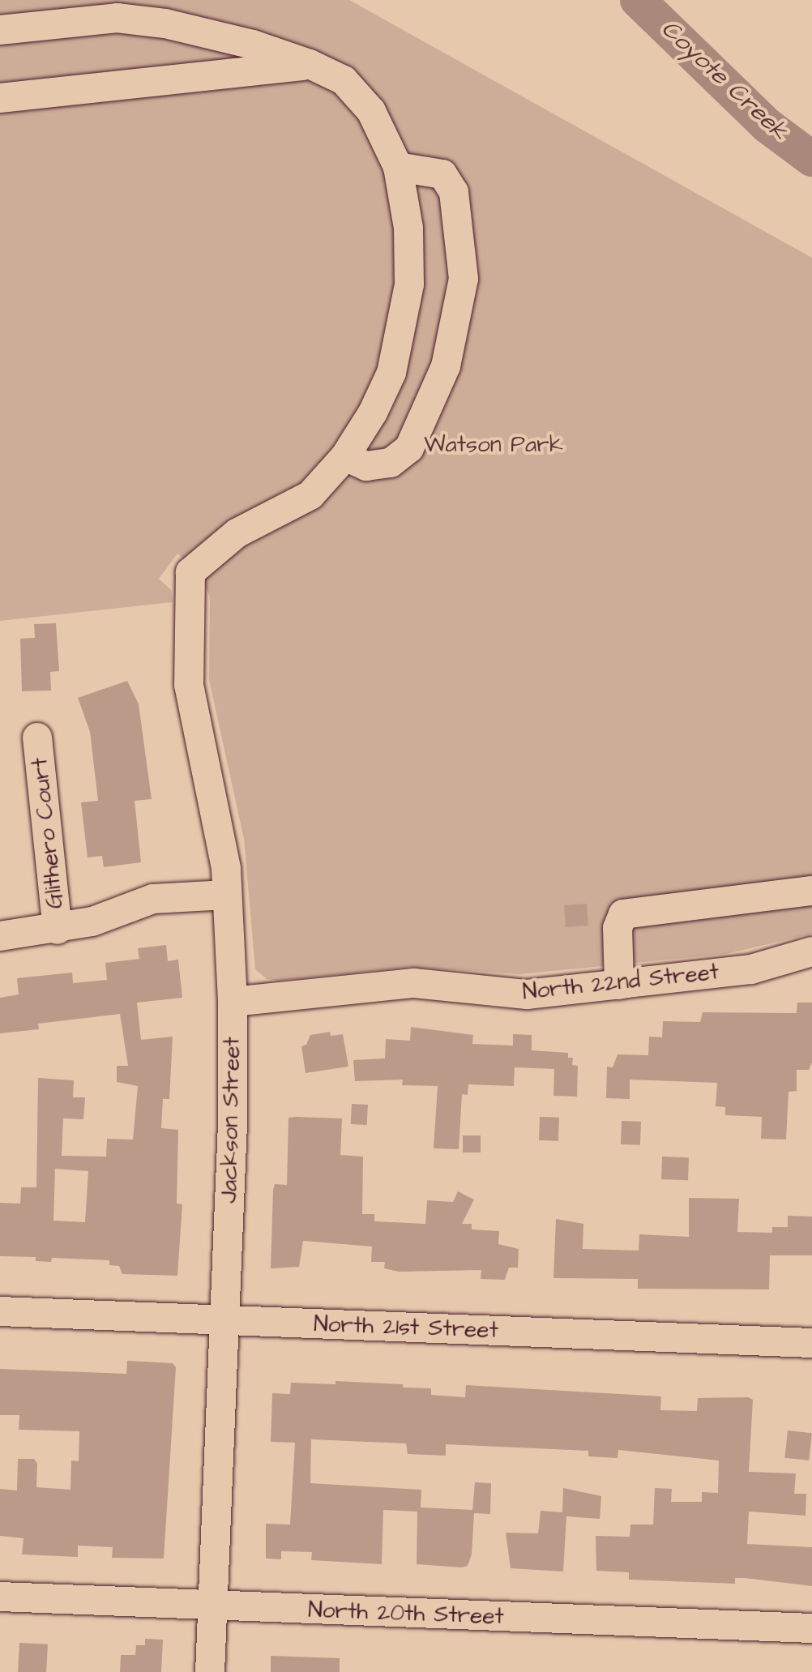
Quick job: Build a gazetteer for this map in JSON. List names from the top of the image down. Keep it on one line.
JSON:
{"streets":{"street":["Glithero Court","North 22nd Street","Jackson Street","North 21st Street","North 20th Street"]},"crossings":[["North 22nd Street","Jackson Street"],["Jackson Street","North 21st Street"],["Jackson Street","North 20th Street"]],"water":["Coyote Creek"],"parks":["Watson Park"]}
